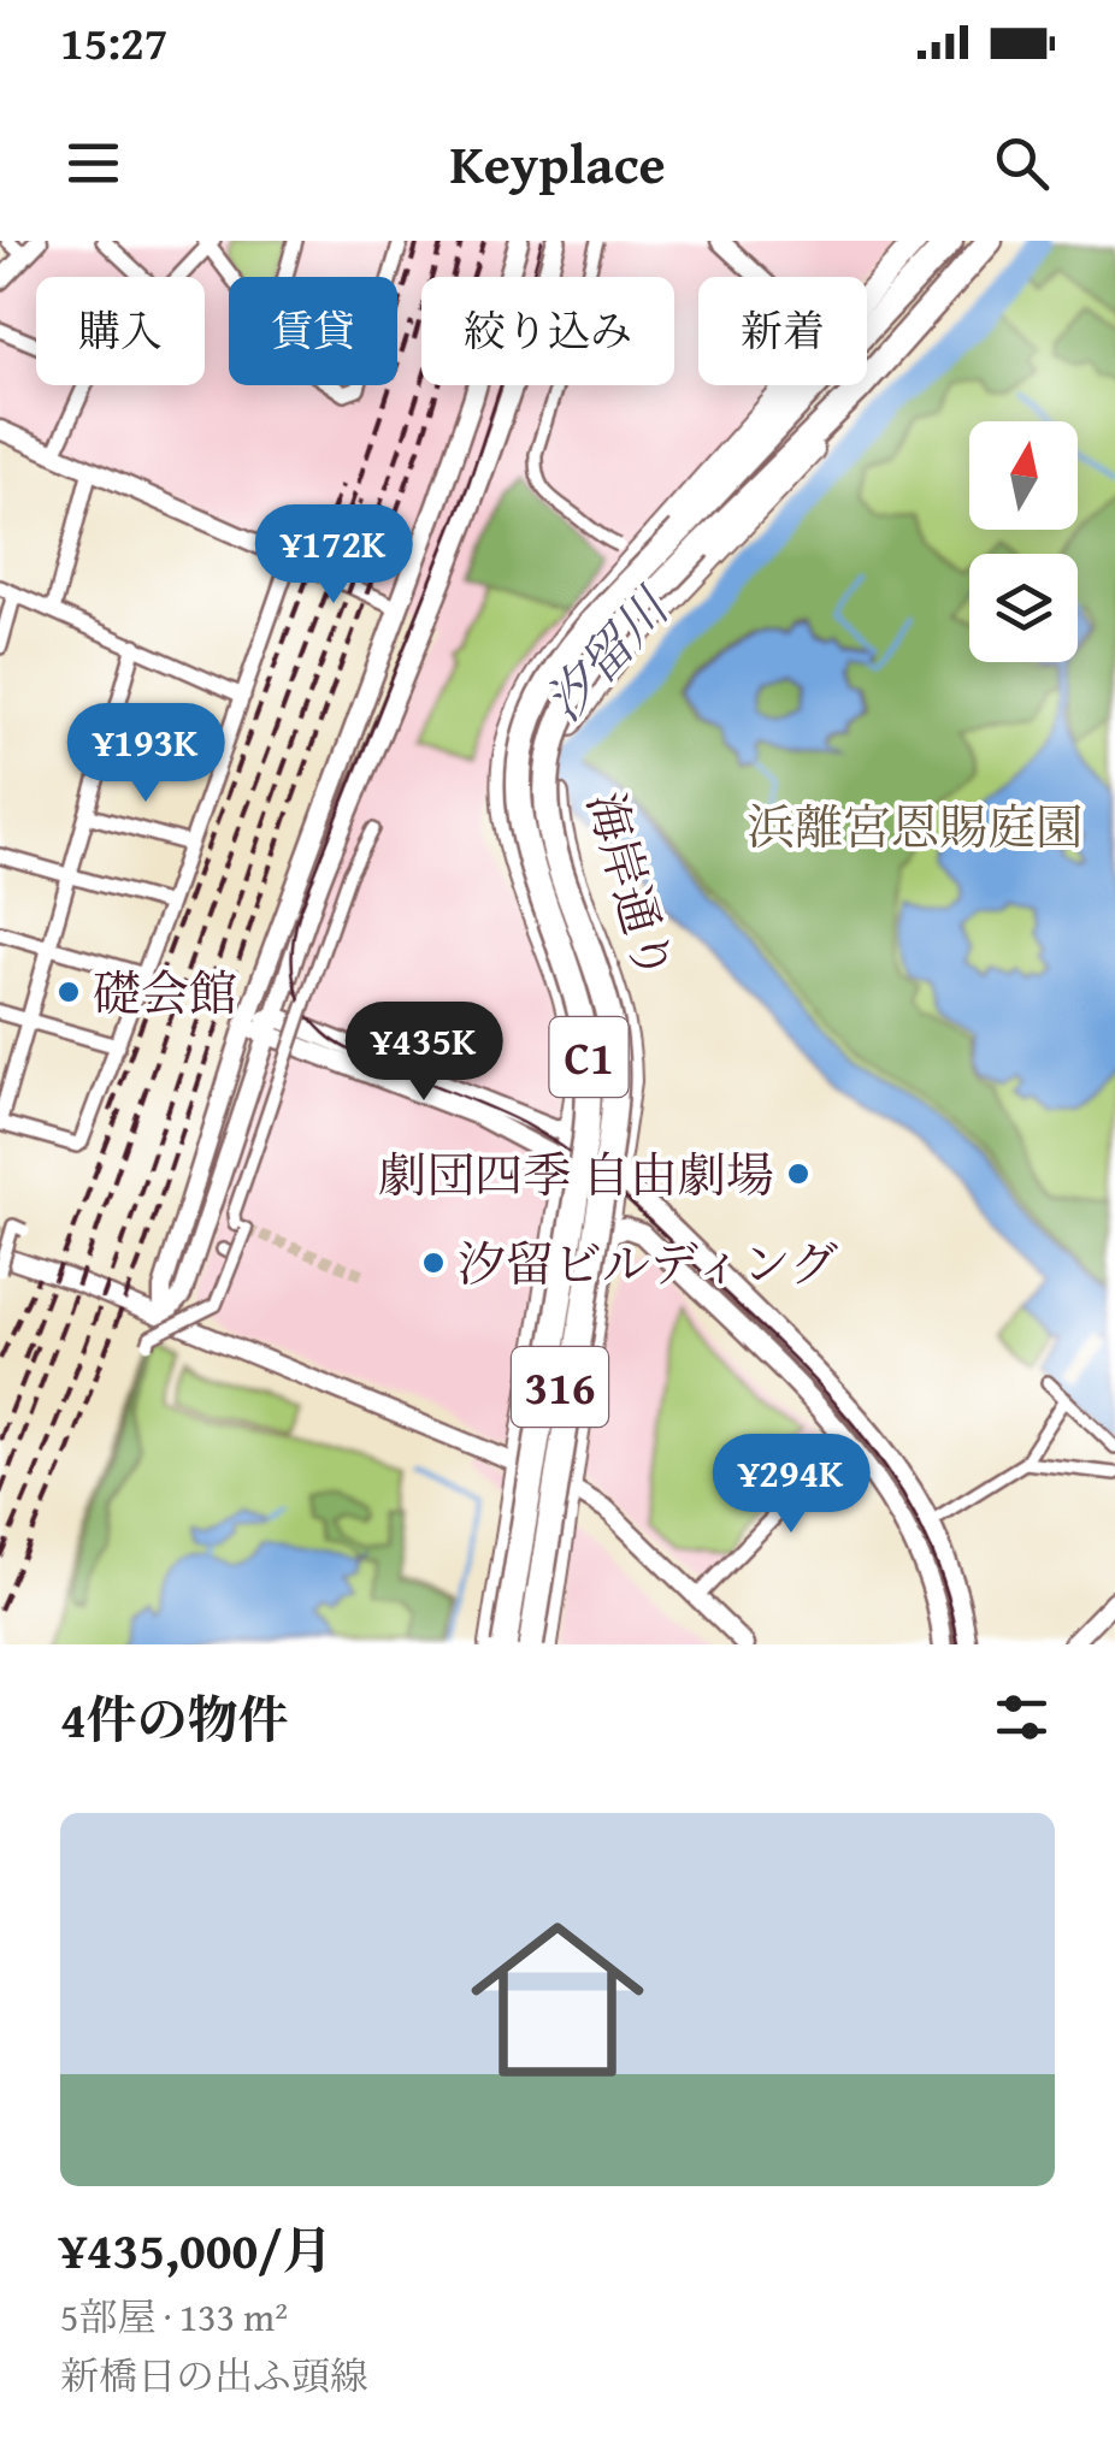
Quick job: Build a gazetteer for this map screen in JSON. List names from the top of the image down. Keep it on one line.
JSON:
{"streets":{"highway":["C1"],"main road":["海岸通り","316"]},"crossings":[["海岸通り","C1"],["海岸通り","316"]],"water":["汐留川"],"parks":["浜離宮恩賜庭園"],"places":["礎会館","劇団四季 自由劇場","汐留ビルディング"],"north":"top","page":{"status":"15:27","header":"Keyplace","chip":["購入","賃貸","絞り込み","新着"],"price":["¥172K","¥193K","¥435K","¥294K"],"heading":"4件の物件","list":[{"name":"¥435,000/月","note":"5部屋 · 133 m² · 新橋日の出ふ頭線"}]}}
